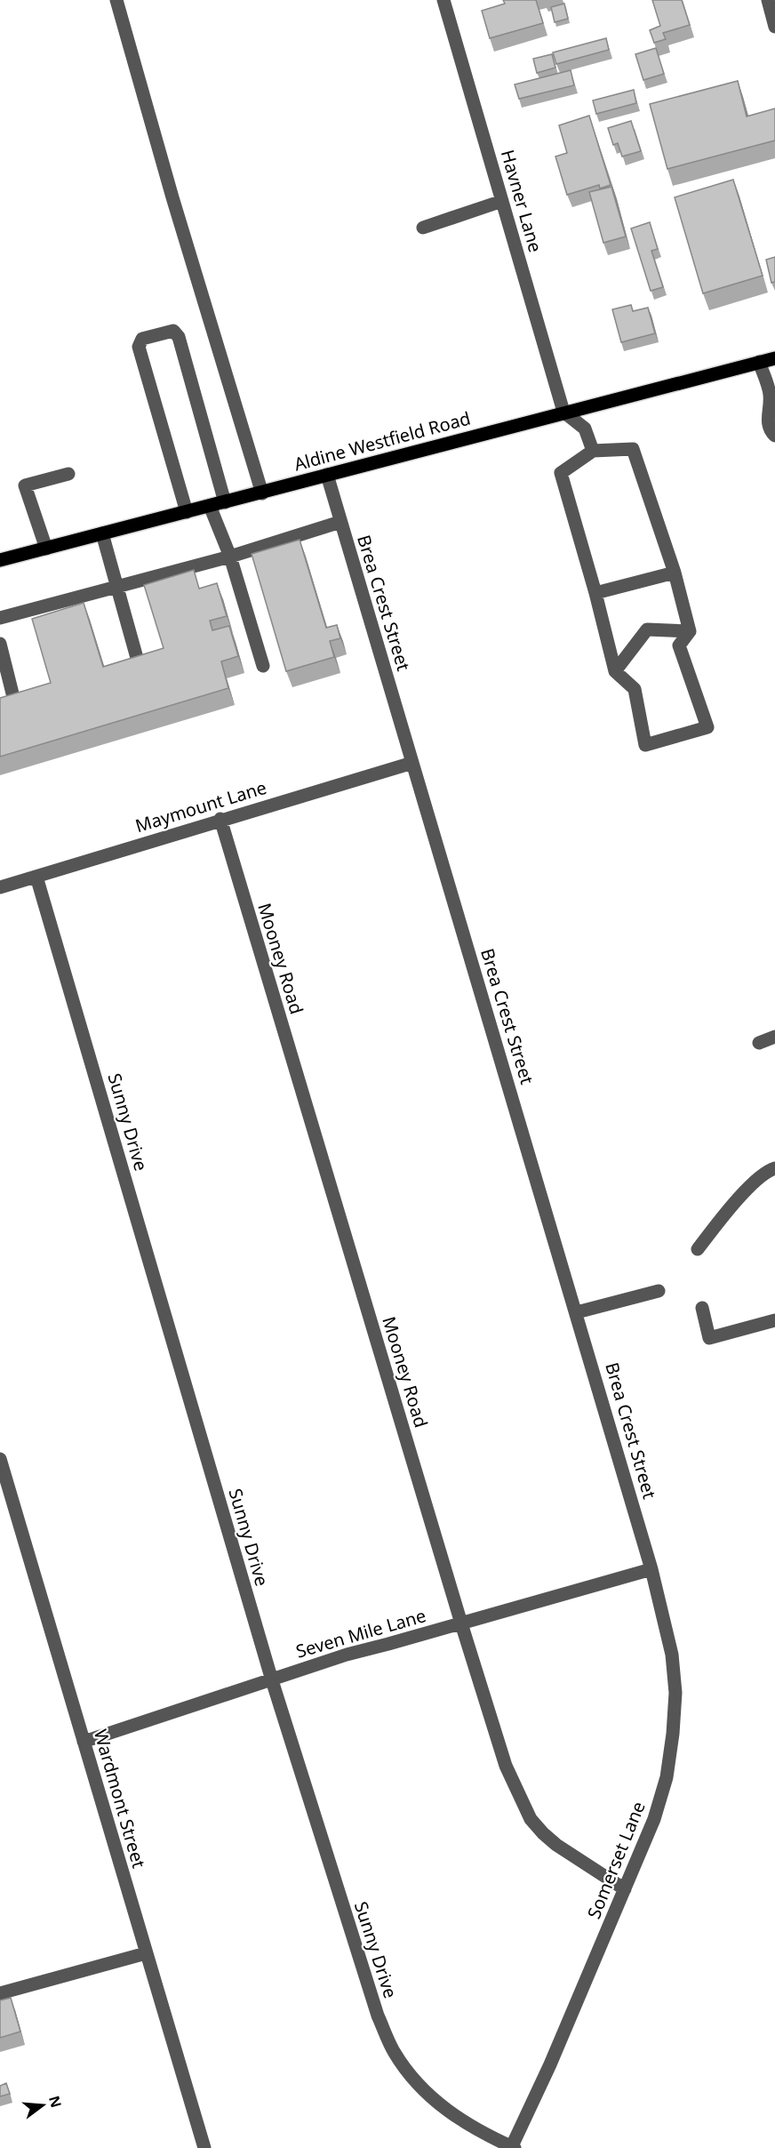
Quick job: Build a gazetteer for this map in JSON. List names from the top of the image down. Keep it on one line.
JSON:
{"streets":{"main road":["Aldine Westfield Road"],"street":["Havner Lane","Brea Crest Street","Maymount Lane","Mooney Road","Sunny Drive","Seven Mile Lane","Wardmont Street","Somerset Lane"]},"crossings":[["Havner Lane","Aldine Westfield Road"],["Aldine Westfield Road","Brea Crest Street"],["Brea Crest Street","Maymount Lane"],["Brea Crest Street","Seven Mile Lane"],["Brea Crest Street","Somerset Lane"],["Maymount Lane","Mooney Road"],["Maymount Lane","Sunny Drive"],["Mooney Road","Seven Mile Lane"],["Mooney Road","Somerset Lane"],["Sunny Drive","Seven Mile Lane"],["Sunny Drive","Somerset Lane"],["Seven Mile Lane","Wardmont Street"],["Seven Mile Lane","Somerset Lane"]],"north":"right"}
